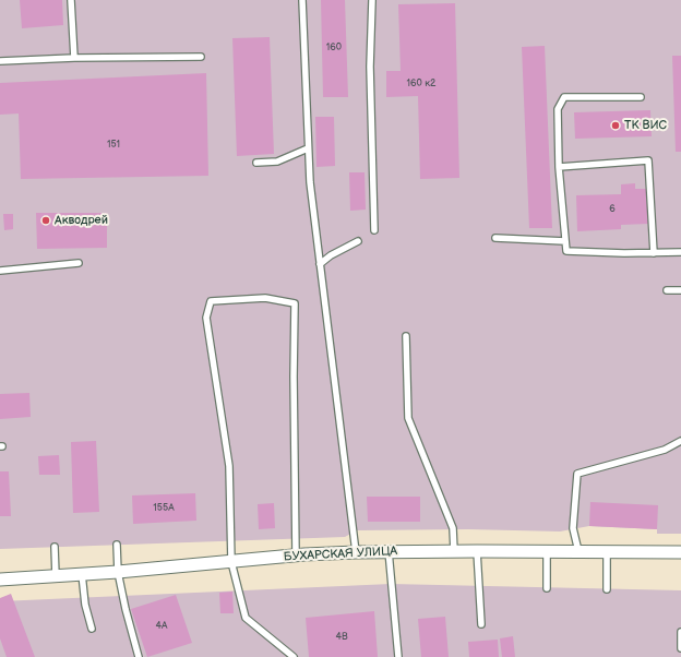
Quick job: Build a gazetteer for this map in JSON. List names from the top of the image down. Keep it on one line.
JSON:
{"streets":{"street":["БУХАРСКАЯ УЛИЦА"]},"places":["ТК ВИС","Акводрей"],"house_numbers":["160","160 к2","151","6","155А","4А","4В"]}
